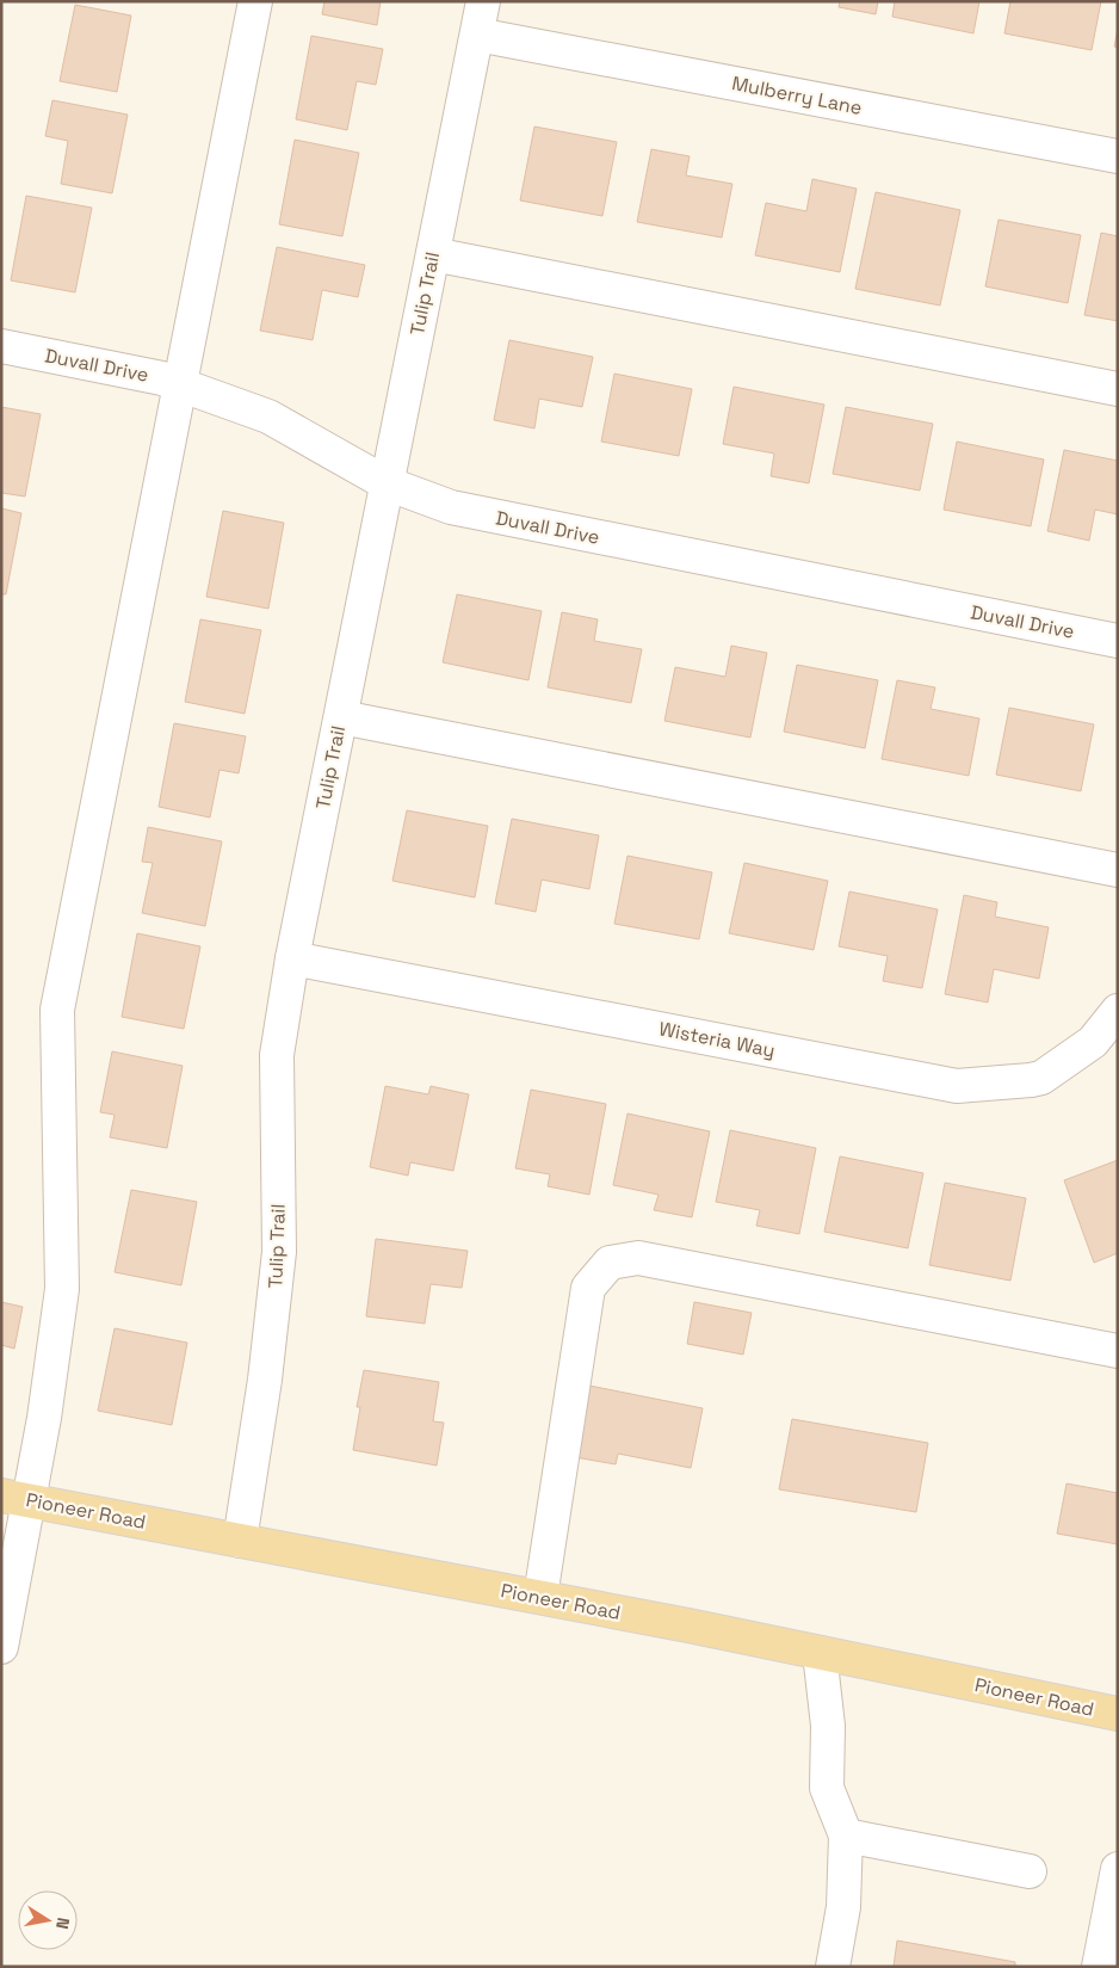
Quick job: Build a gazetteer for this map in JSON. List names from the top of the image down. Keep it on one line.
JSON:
{"streets":{"main road":["Pioneer Road"],"street":["Mulberry Lane","Tulip Trail","Duvall Drive","Wisteria Way"]},"crossings":[["Mulberry Lane","Tulip Trail"],["Tulip Trail","Duvall Drive"],["Tulip Trail","Wisteria Way"],["Tulip Trail","Pioneer Road"]],"north":"right"}
